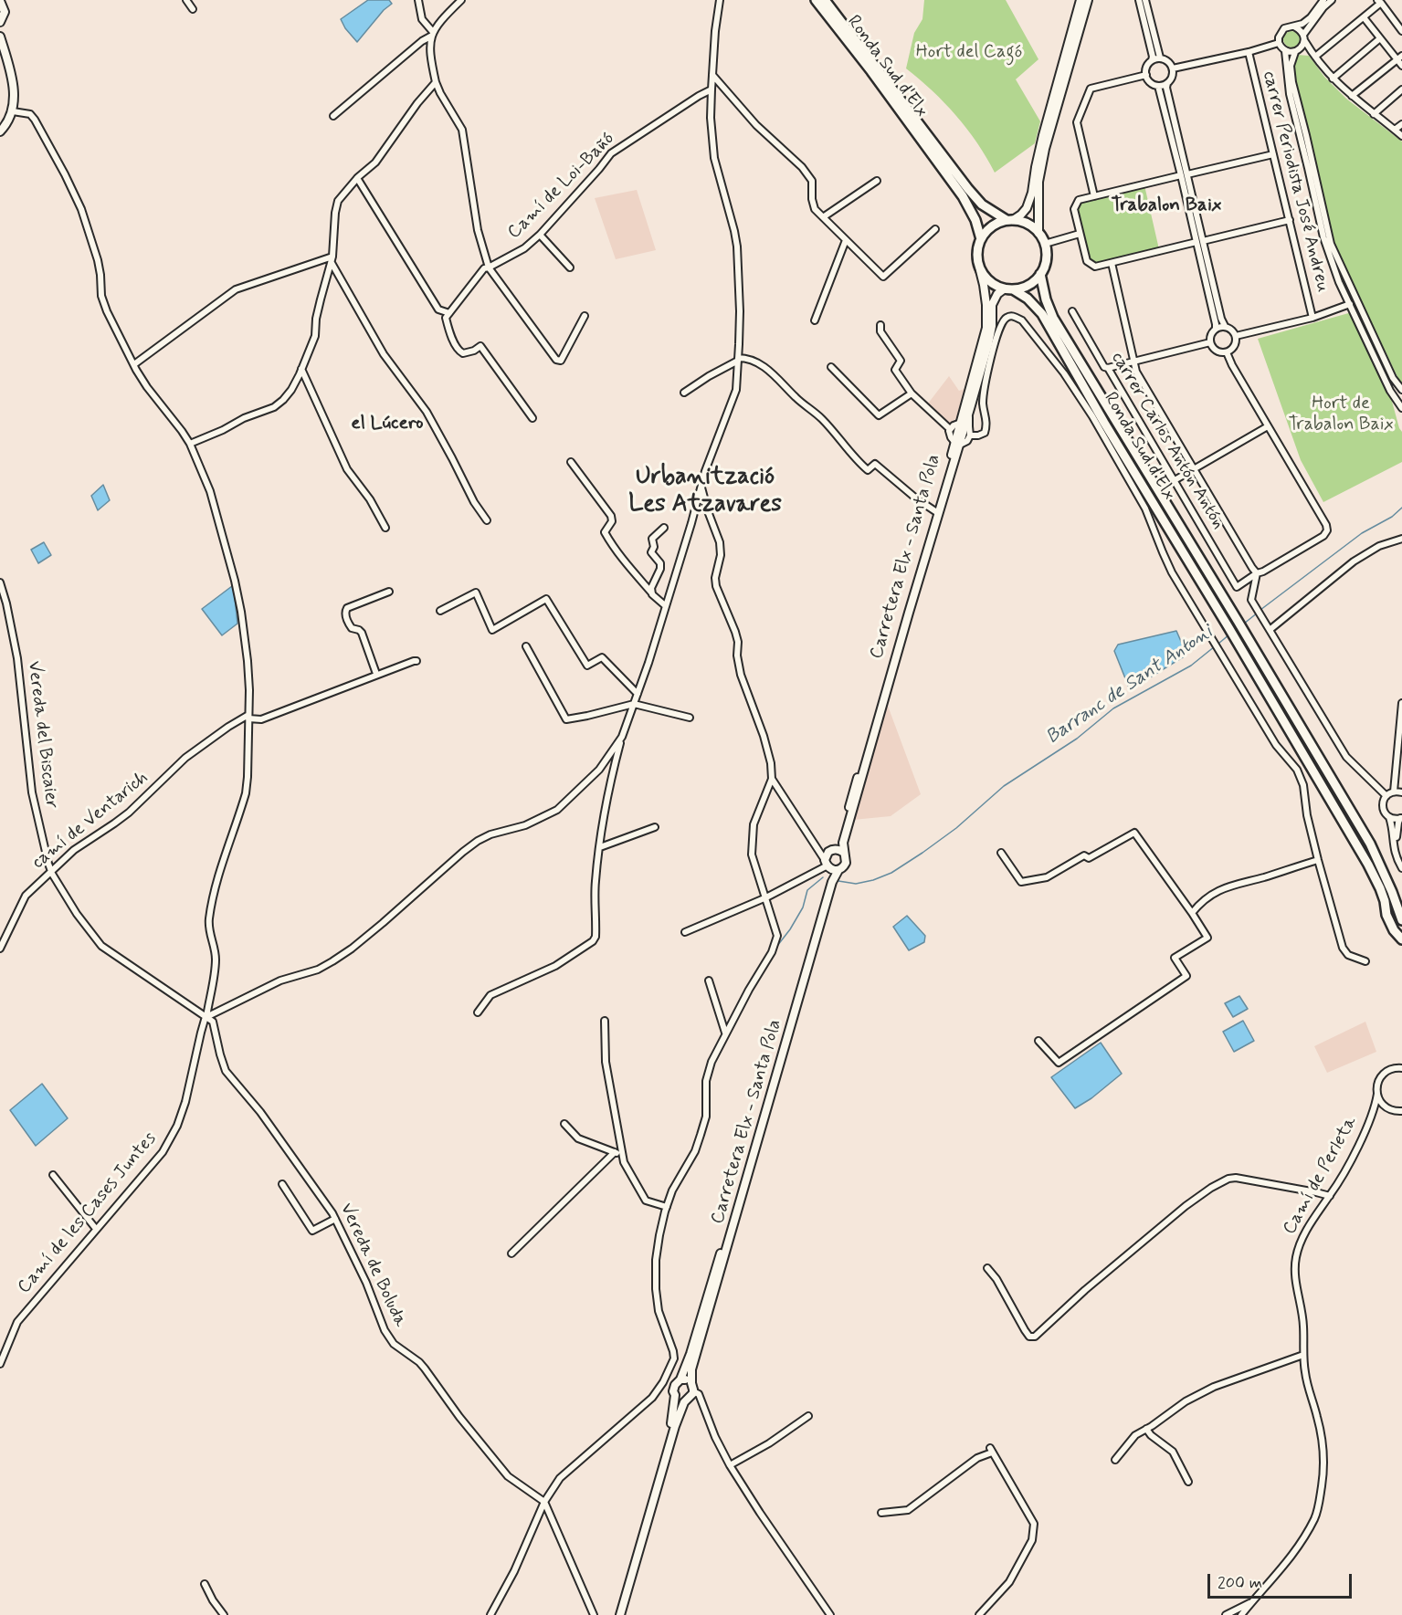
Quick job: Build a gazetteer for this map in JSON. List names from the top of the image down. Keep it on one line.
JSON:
{"streets":{"highway":["Ronda Sud d'Elx"],"main road":["Carretera Elx - Santa Pola"],"street":["carrer Periodista José Andreu","Camí de Loi-Bañó","carrer Carlos Antón Antón","Vereda del Biscaier","camí de Ventarich","Camí de Perleta","Camí de les Cases Juntes","Vereda de Boluda"]},"crossings":[["Ronda Sud d'Elx","Carretera Elx - Santa Pola"],["Vereda del Biscaier","camí de Ventarich"],["Vereda del Biscaier","Camí de les Cases Juntes"],["Vereda del Biscaier","Vereda de Boluda"],["camí de Ventarich","Camí de les Cases Juntes"],["Camí de les Cases Juntes","Vereda de Boluda"]],"districts":["Trabalon Baix","el Lúcero","Urbanització Les Atzavares"],"water":["Barranc de Sant Antoni"],"parks":["Hort del Cagó","Hort de Trabalon Baix"],"scale_bar":"200 m"}
